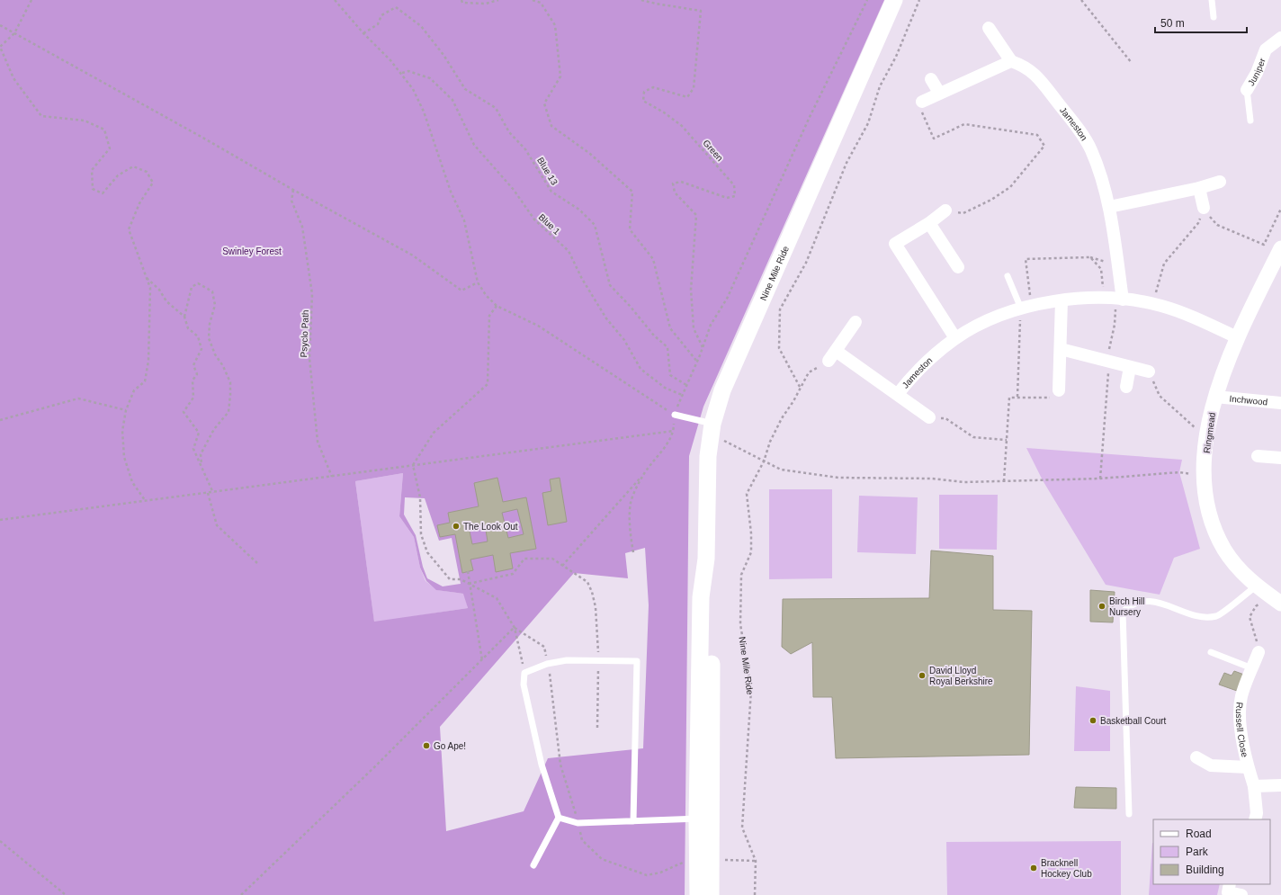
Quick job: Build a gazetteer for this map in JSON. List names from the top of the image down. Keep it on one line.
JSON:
{"streets":{"main road":["Nine Mile Ride"],"street":["Juniper","Jameston","Inchwood","Ringmead","Russell Close"],"path":["Green","Blue 13","Blue 1","Psyclo Path"]},"crossings":[["Jameston","Nine Mile Ride"],["Jameston","Ringmead"],["Inchwood","Ringmead"]],"parks":["Swinley Forest"],"places":["The Look Out","Birch Hill Nursery","David Lloyd Royal Berkshire","Basketball Court","Go Ape!","Bracknell Hockey Club"],"legend":["Road","Park","Building"],"scale_bar":"50 m"}
